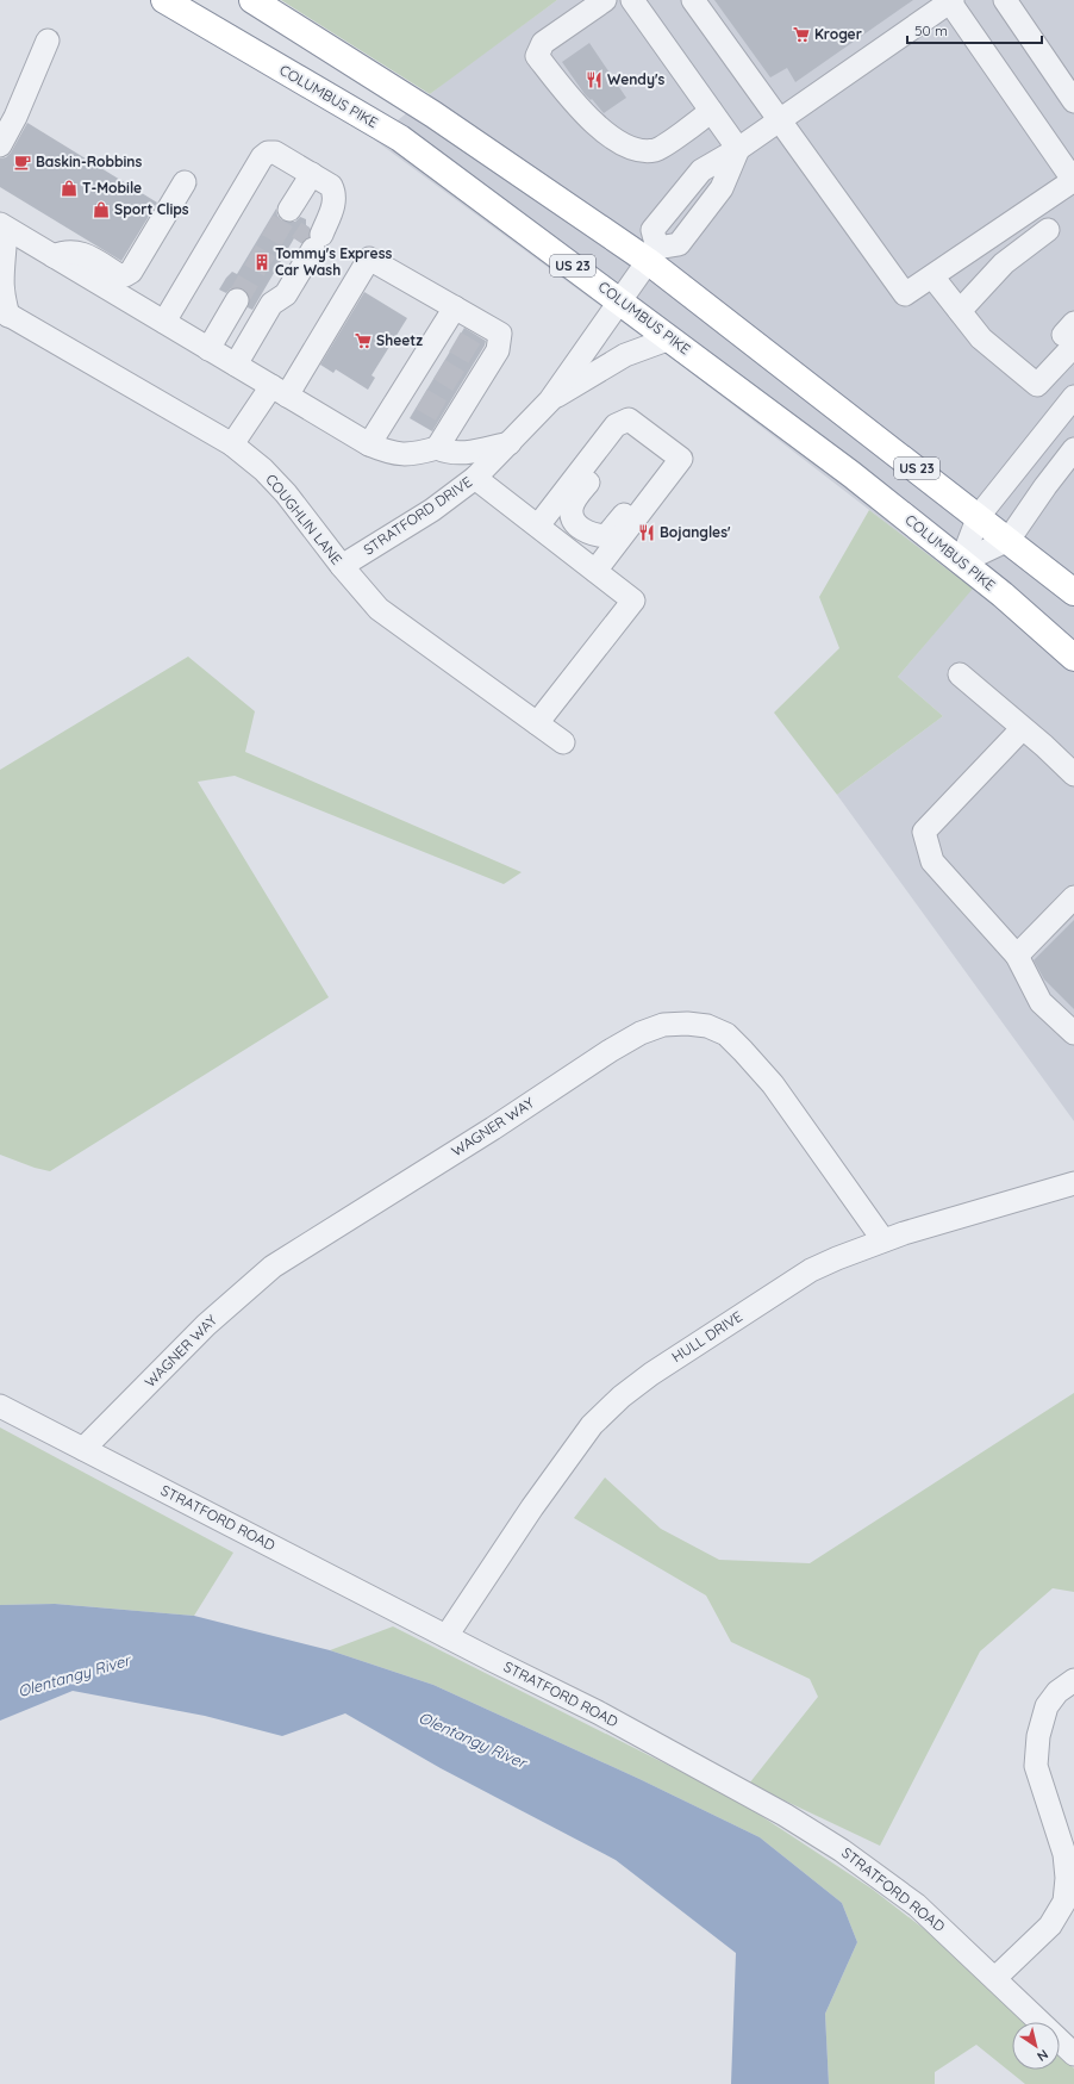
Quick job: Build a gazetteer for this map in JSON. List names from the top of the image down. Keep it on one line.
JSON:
{"streets":{"highway":["COLUMBUS PIKE","US 23"],"street":["STRATFORD DRIVE","COUGHLIN LANE","WAGNER WAY","HULL DRIVE","STRATFORD ROAD"]},"crossings":[["COLUMBUS PIKE","STRATFORD DRIVE"],["US 23","STRATFORD DRIVE"],["STRATFORD DRIVE","COUGHLIN LANE"],["WAGNER WAY","HULL DRIVE"],["WAGNER WAY","STRATFORD ROAD"],["HULL DRIVE","STRATFORD ROAD"]],"water":["Olentangy River"],"places":{"supermarket":["Kroger","Sheetz"],"restaurant":["Wendy's","Bojangles'"],"cafe":["Baskin-Robbins"],"shop":["T-Mobile","Sport Clips"],"building":["Tommy's Express Car Wash"]},"scale_bar":"50 m","north":"bottom right"}
